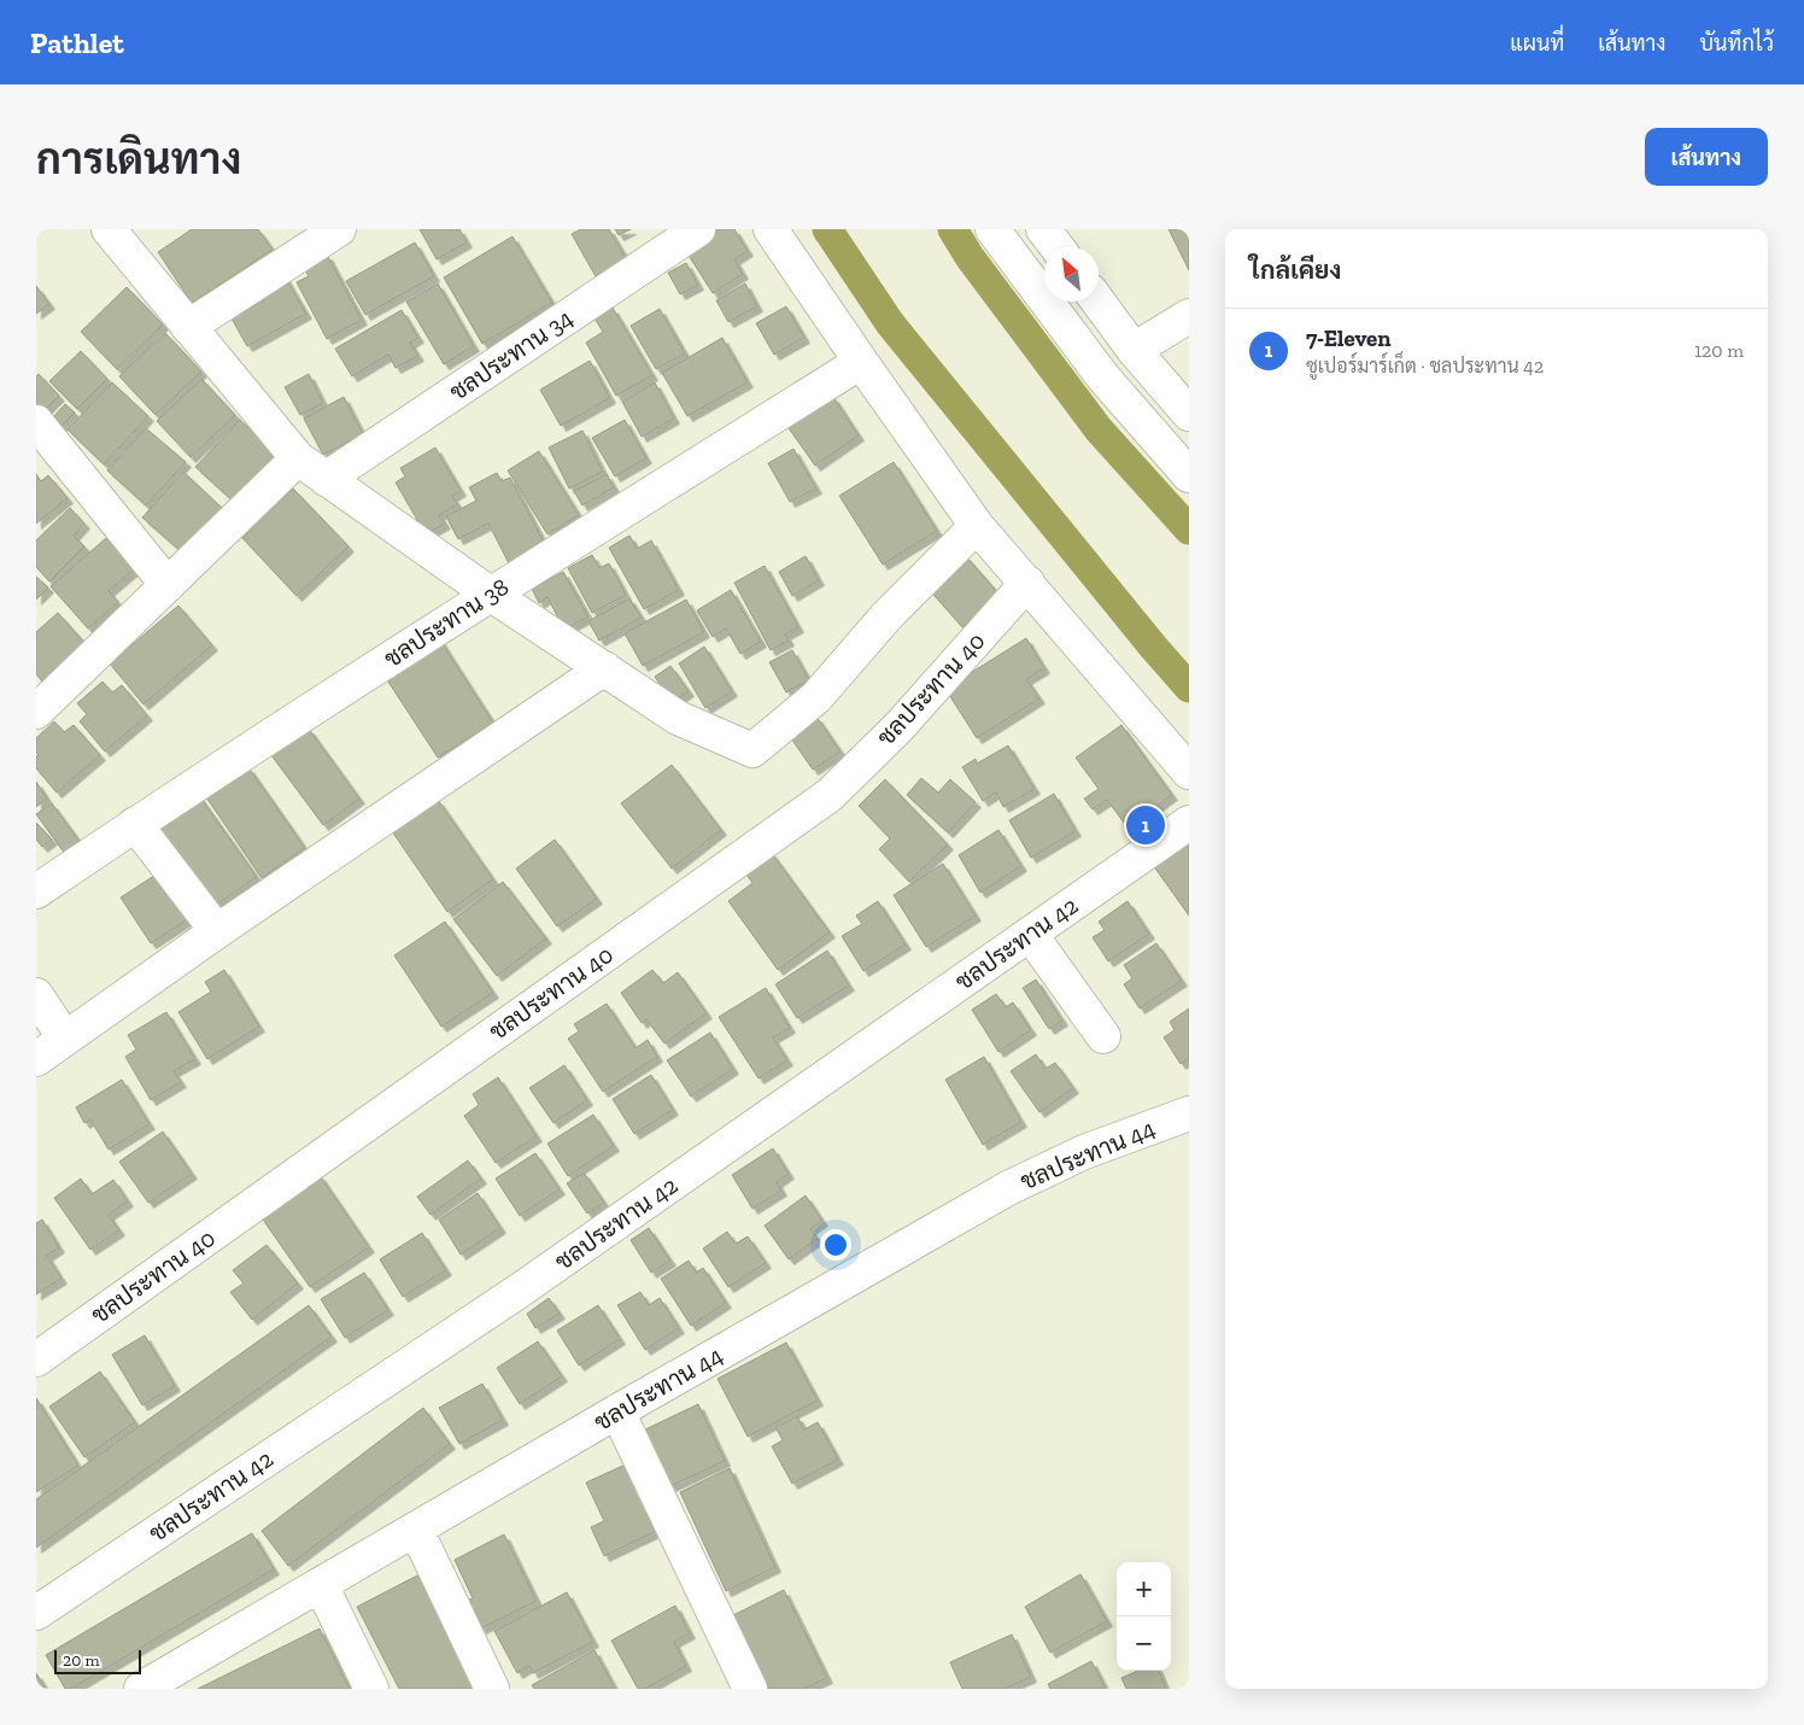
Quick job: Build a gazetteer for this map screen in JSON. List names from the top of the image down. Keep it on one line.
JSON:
{"streets":{"street":["ชลประทาน 34","ชลประทาน 38","ชลประทาน 40","ชลประทาน 42","ชลประทาน 44"]},"scale_bar":"20 m","north":"top left","page":{"header":"Pathlet","nav":["แผนที่","เส้นทาง","บันทึกไว้"],"buttons":"เส้นทาง","title":"การเดินทาง","heading":"ใกล้เคียง","list":[{"mark":"1","name":"7-Eleven","note":"ซูเปอร์มาร์เก็ต · ชลประทาน 42","value":"120 m"}],"pins":"1","map_buttons":["+","−"],"scale":"20 m"}}
